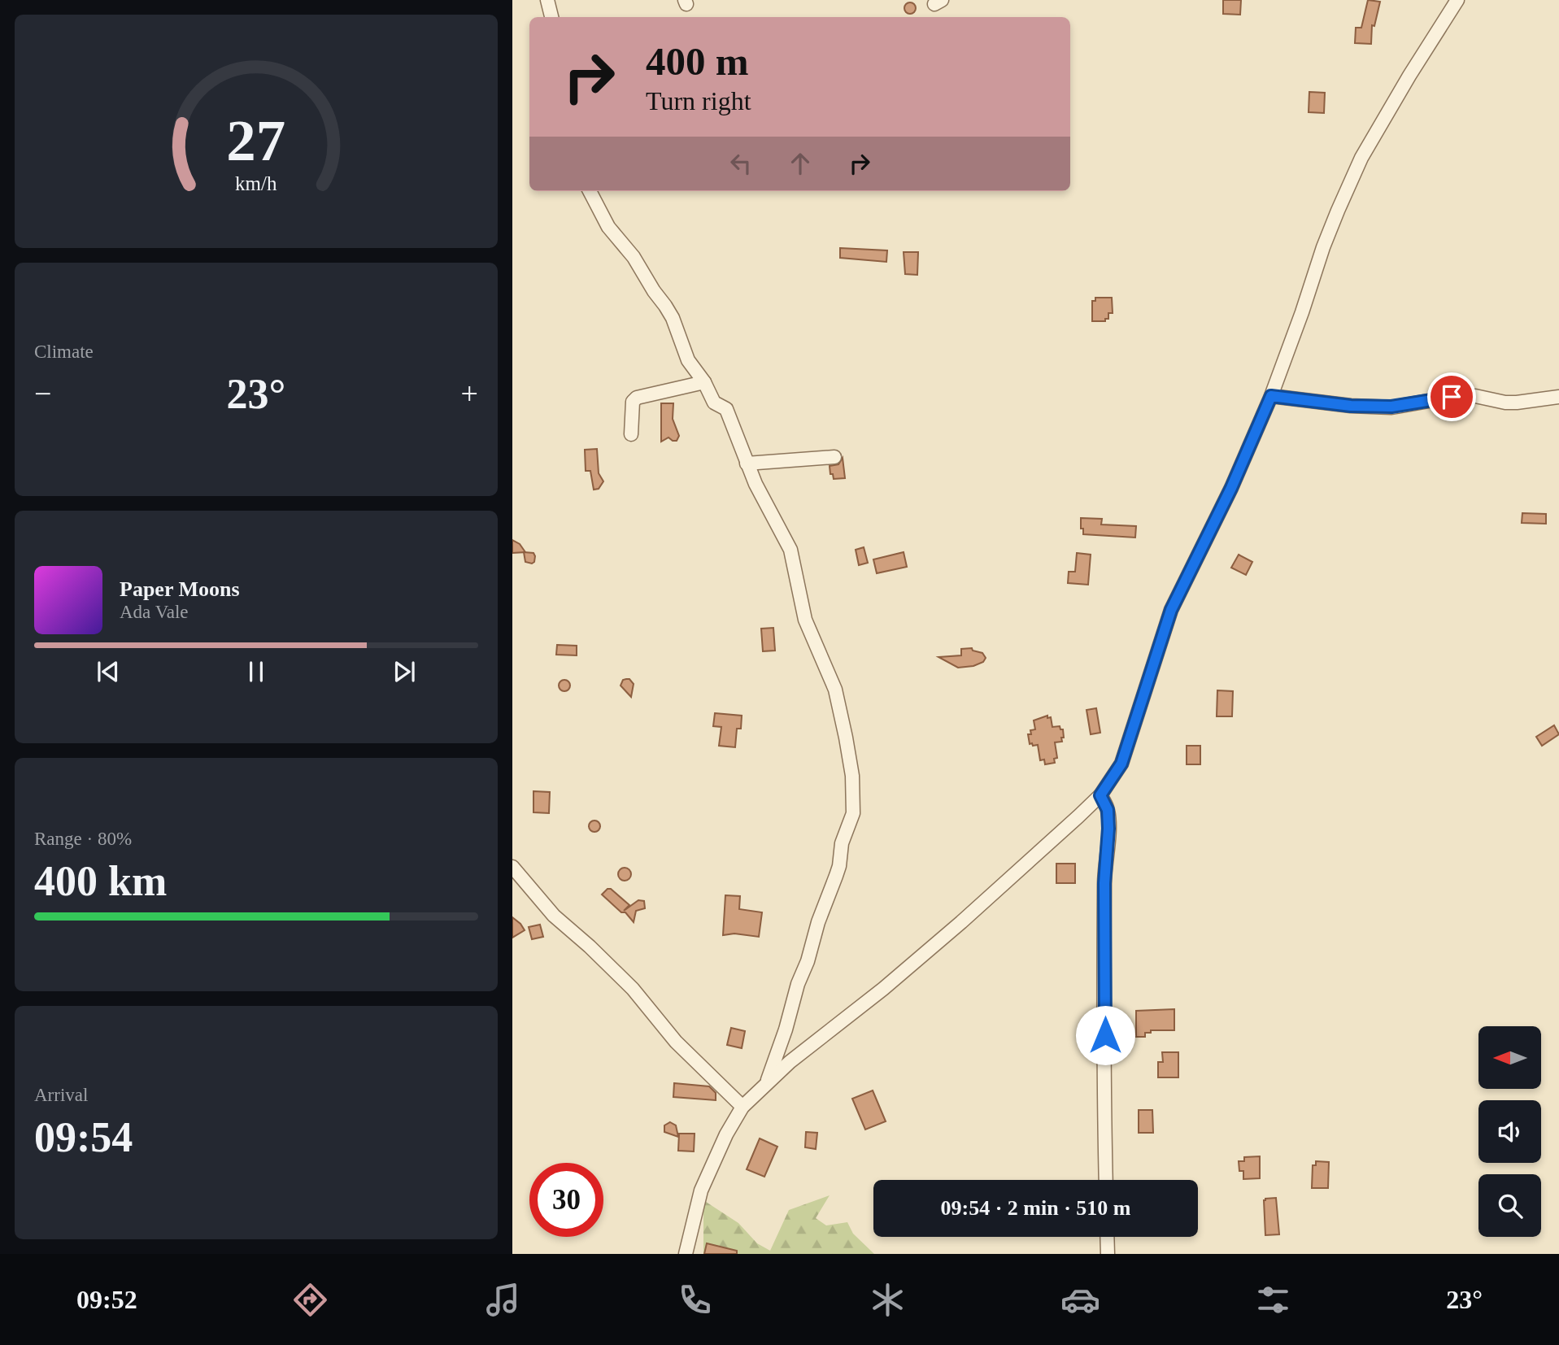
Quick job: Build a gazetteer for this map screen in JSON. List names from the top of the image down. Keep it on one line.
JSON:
{"north":"left","page":{"turn":["400 m","Turn right"],"tile":["Climate",["Range · 80%","400 km"],["Arrival","09:54"]],"heat":["−","23°","+"],"song":["Paper Moons","Ada Vale"],"limit":"30","trip":"09:54 · 2 min · 510 m","tabs":["09:52","23°"],"gauge":["27","km/h"]}}
